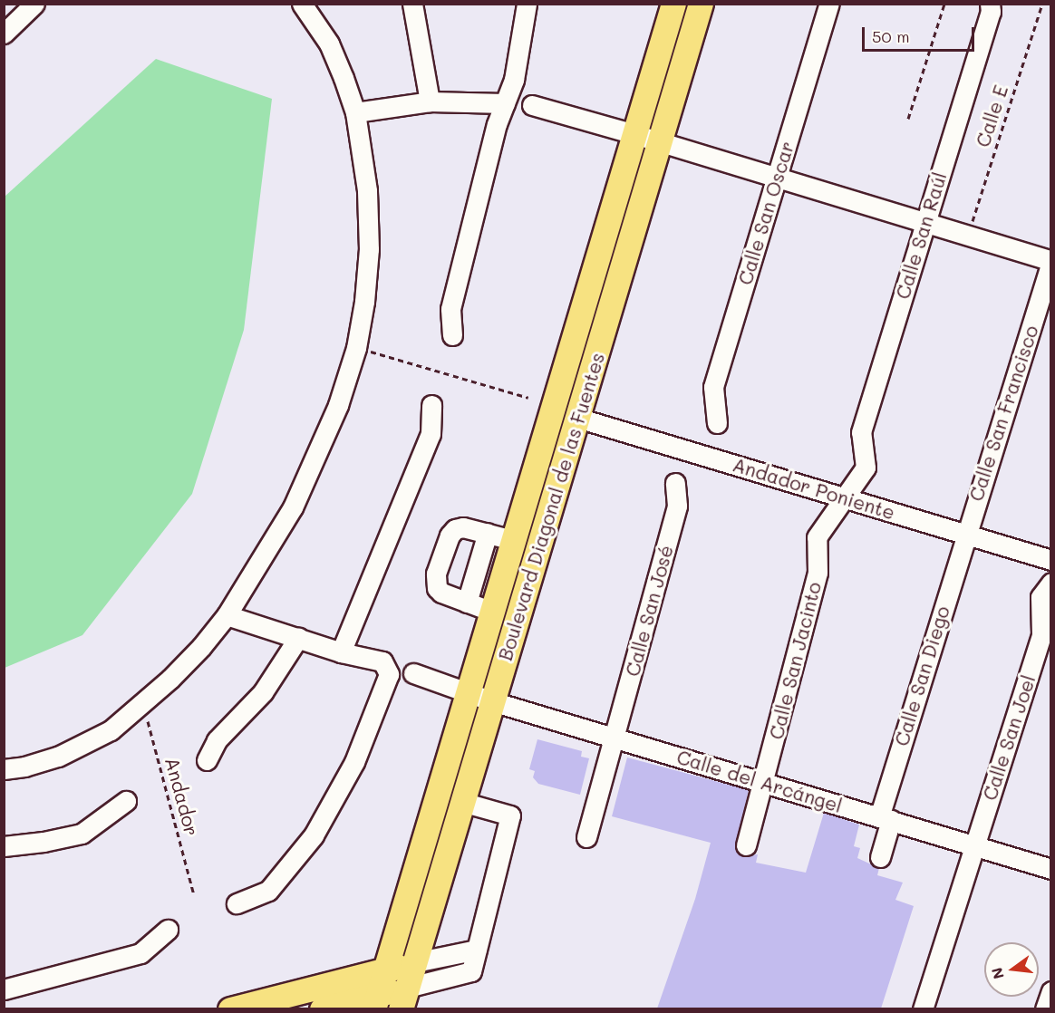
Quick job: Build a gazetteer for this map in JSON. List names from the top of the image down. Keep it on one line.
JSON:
{"streets":{"main road":["Boulevard Diagonal de las Fuentes"],"street":["Calle San Oscar","Calle San Raúl","Calle San Francisco","Andador Poniente","Calle San José","Calle San Jacinto","Calle San Diego","Calle San Joel","Calle del Arcángel"],"path":["Calle E","Andador"]},"crossings":[["Calle San Raúl","Andador Poniente"],["Calle San Raúl","Calle San Jacinto"],["Calle San Francisco","Andador Poniente"],["Calle San Francisco","Calle San Diego"],["Andador Poniente","Boulevard Diagonal de las Fuentes"],["Andador Poniente","Calle San Jacinto"],["Andador Poniente","Calle San Diego"],["Boulevard Diagonal de las Fuentes","Calle del Arcángel"],["Calle San José","Calle del Arcángel"],["Calle San Jacinto","Calle del Arcángel"],["Calle San Diego","Calle del Arcángel"],["Calle San Joel","Calle del Arcángel"]],"scale_bar":"50 m","north":"left"}
